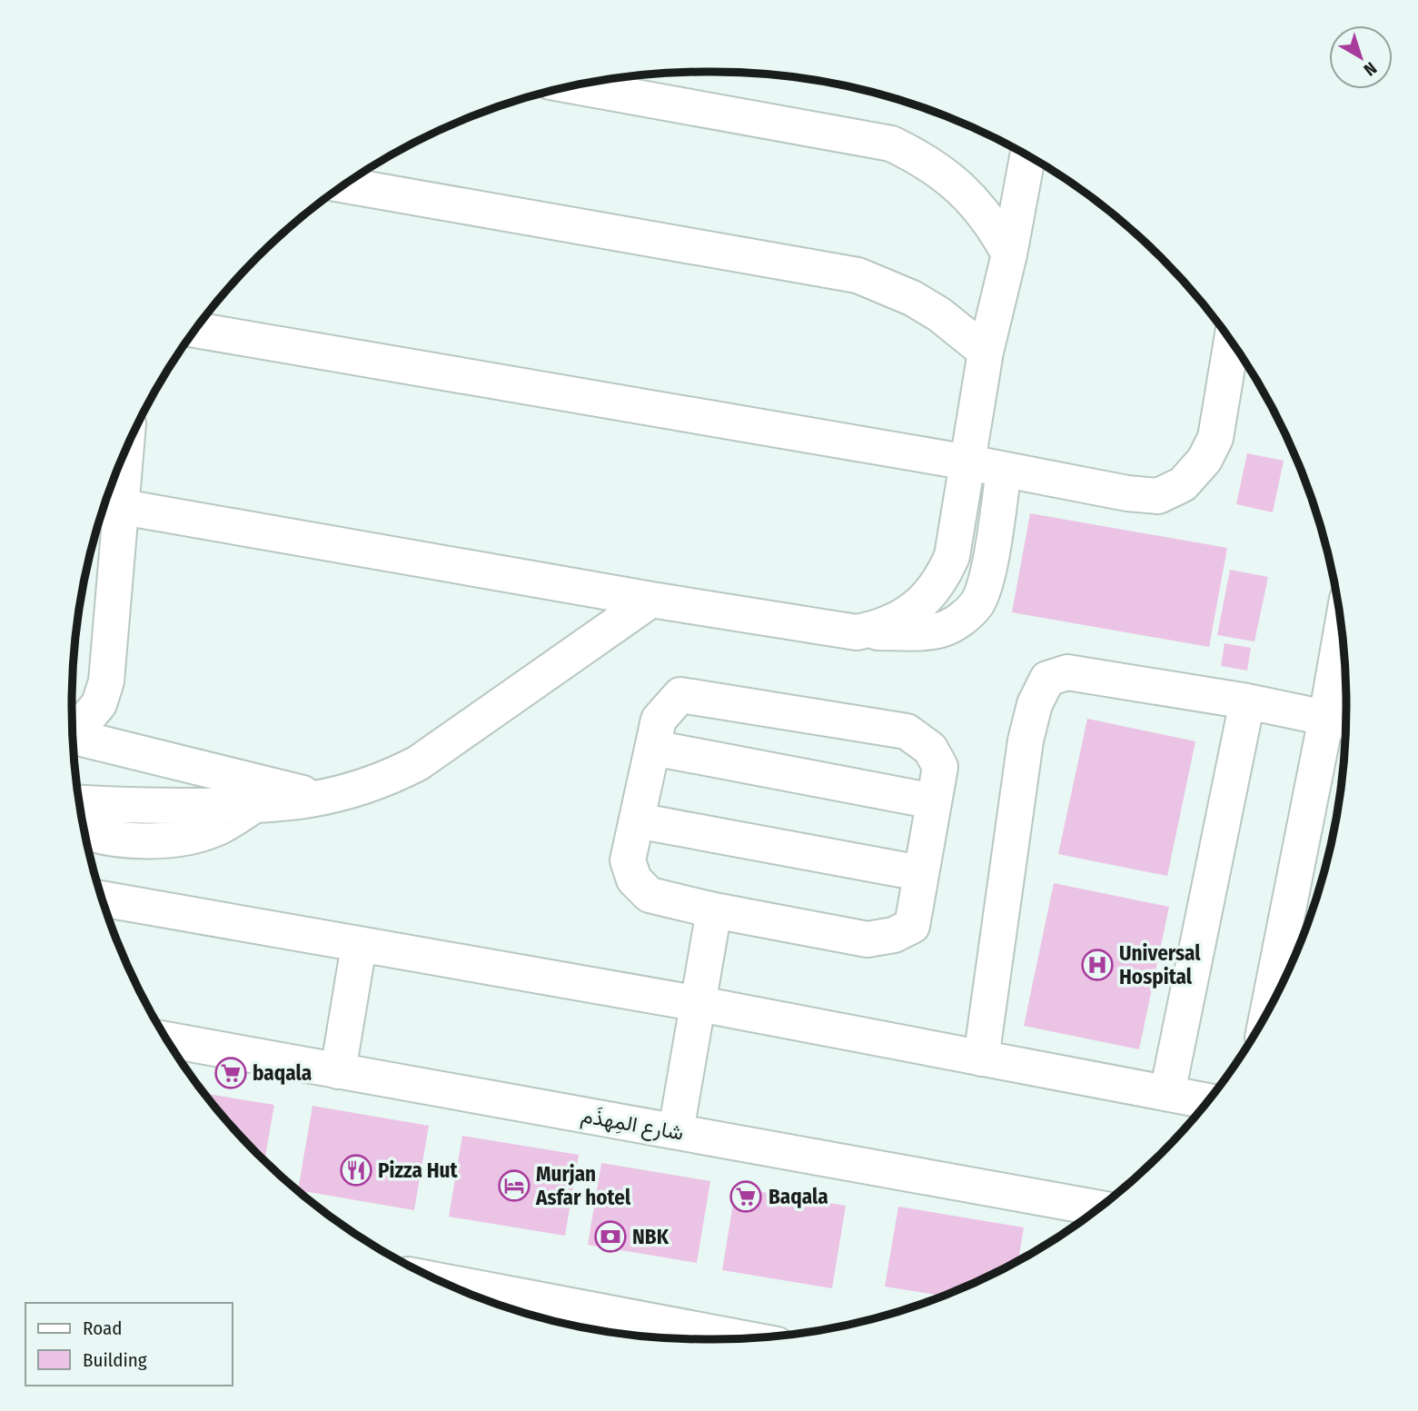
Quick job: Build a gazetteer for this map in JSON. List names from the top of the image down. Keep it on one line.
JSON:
{"streets":{"street":["شارع المِهذَم"]},"places":{"hospital":["Universal Hospital"],"supermarket":["baqala","Baqala"],"restaurant":["Pizza Hut"],"hotel":["Murjan Asfar hotel"],"bank":["NBK"]},"legend":["Road","Building"],"north":"bottom right"}
